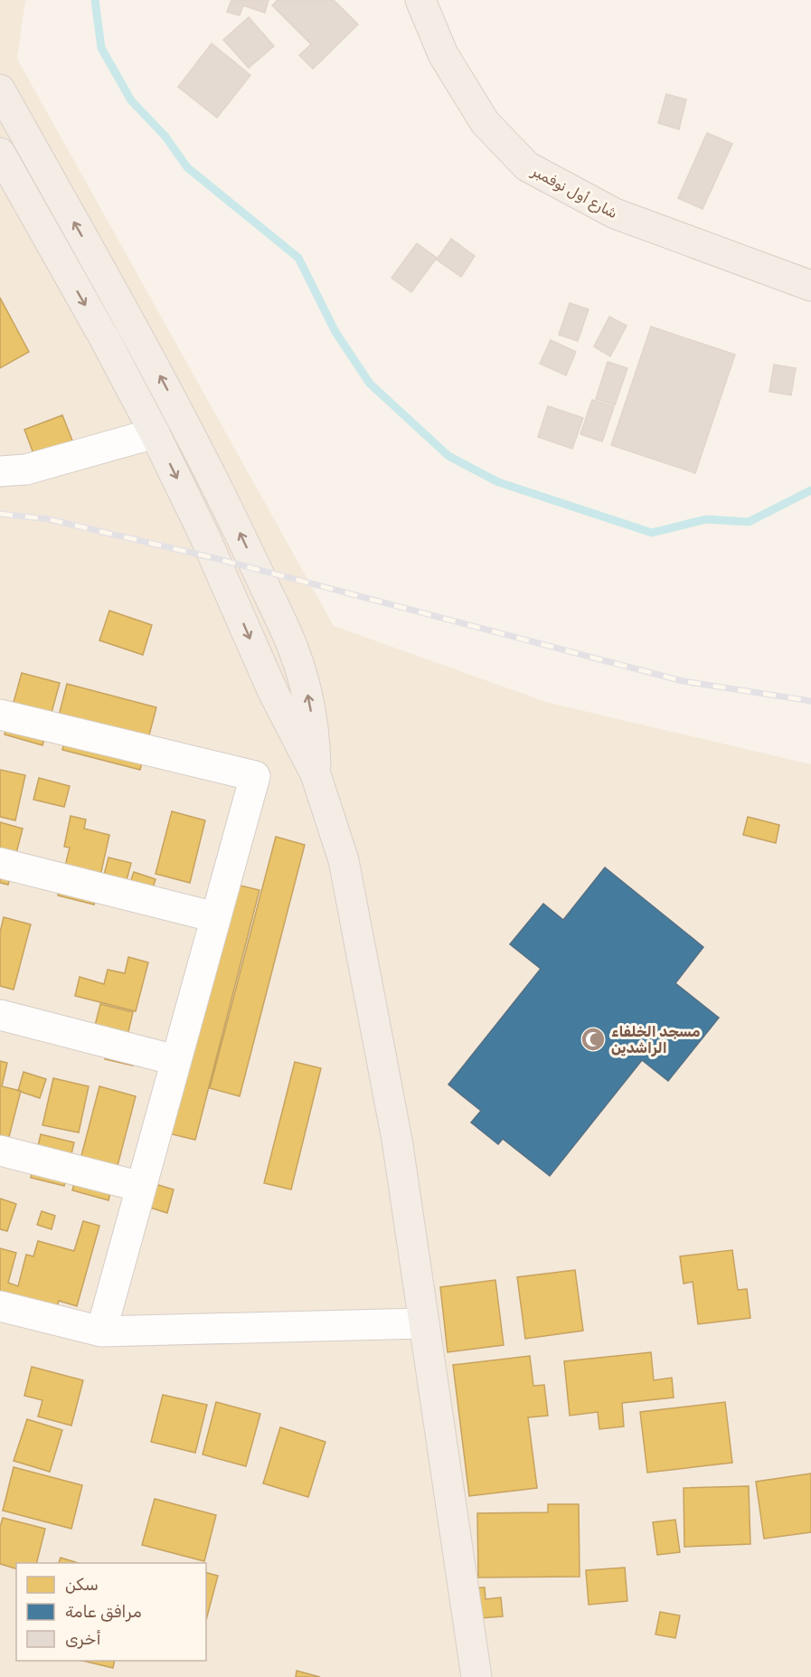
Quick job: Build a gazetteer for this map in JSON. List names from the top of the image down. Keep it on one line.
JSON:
{"streets":{"main road":["شارع أول نوفمبر"]},"places":{"mosque":["مسجد الخلفاء الراشدين"]},"legend":["سكن","مرافق عامة","أخرى"]}
